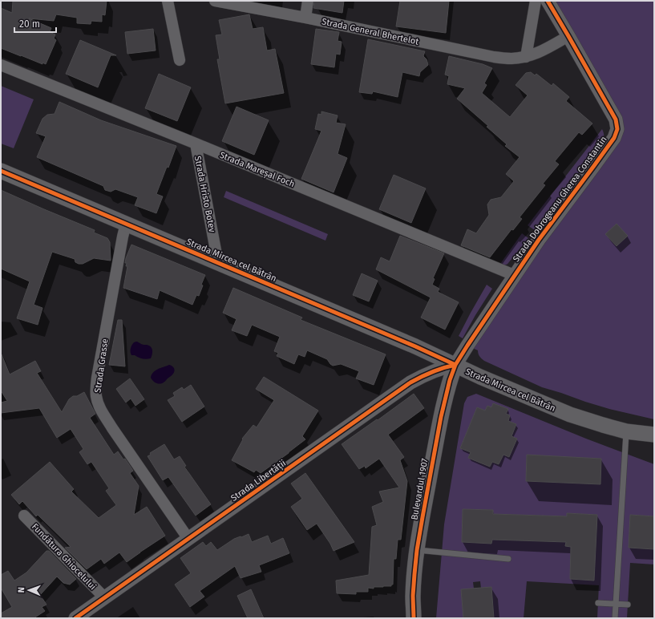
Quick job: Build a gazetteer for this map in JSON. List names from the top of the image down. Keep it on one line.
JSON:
{"streets":{"main road":["Strada Mircea cel Bătrân","Bulevardul 1907"],"street":["Strada General Bhertelot","Strada Mareșal Foch","Strada Hristo Botev","Strada Dobrogeanu Gherea Constantin","Strada Grasse","Strada Libertății","Fundătura Ghiocelului"]},"crossings":[["Strada General Bhertelot","Strada Dobrogeanu Gherea Constantin"],["Strada Mareșal Foch","Strada Hristo Botev"],["Strada Mareșal Foch","Strada Dobrogeanu Gherea Constantin"],["Strada Hristo Botev","Strada Mircea cel Bătrân"],["Strada Dobrogeanu Gherea Constantin","Strada Mircea cel Bătrân"],["Strada Dobrogeanu Gherea Constantin","Strada Libertății"],["Strada Dobrogeanu Gherea Constantin","Bulevardul 1907"],["Strada Mircea cel Bătrân","Strada Grasse"],["Strada Mircea cel Bătrân","Strada Libertății"],["Strada Mircea cel Bătrân","Bulevardul 1907"],["Strada Grasse","Strada Libertății"],["Strada Libertății","Bulevardul 1907"],["Strada Libertății","Fundătura Ghiocelului"]],"scale_bar":"20 m","north":"left"}
